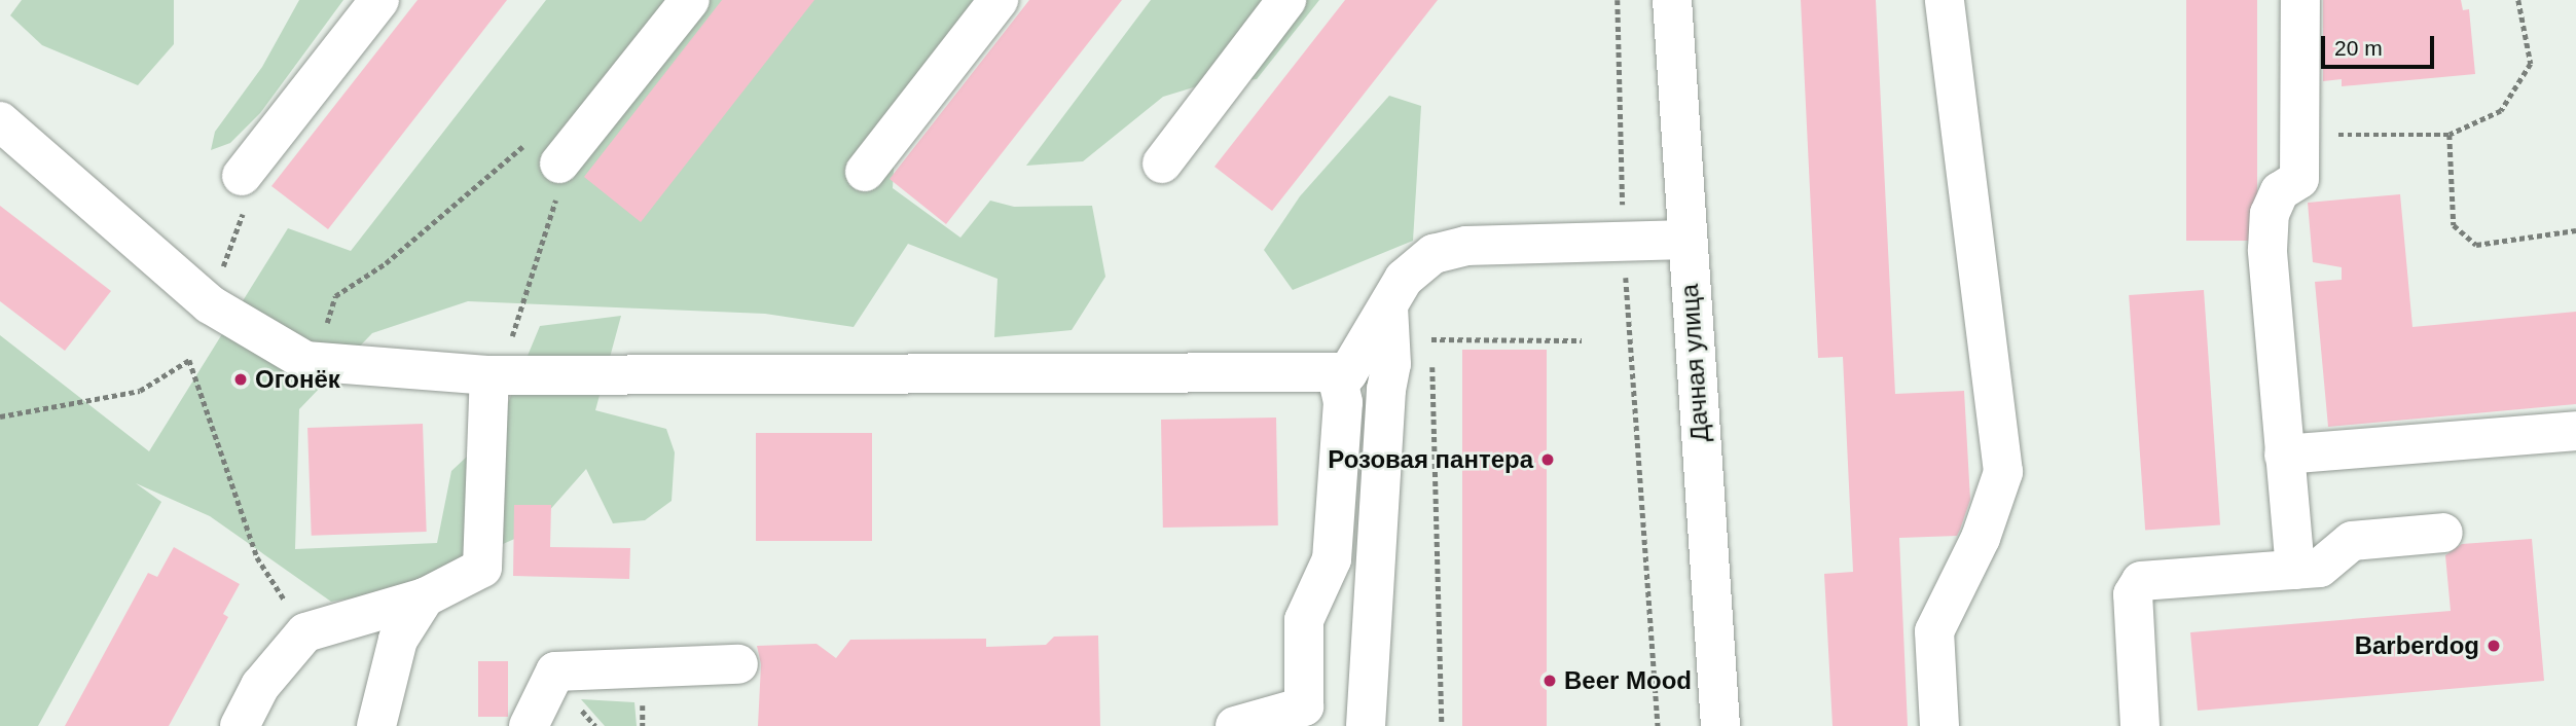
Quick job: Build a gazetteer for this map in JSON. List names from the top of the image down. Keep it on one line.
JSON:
{"streets":{"street":["Дачная улица"]},"places":["Огонёк","Розовая пантера","Barberdog","Beer Mood"],"scale_bar":"20 m"}
